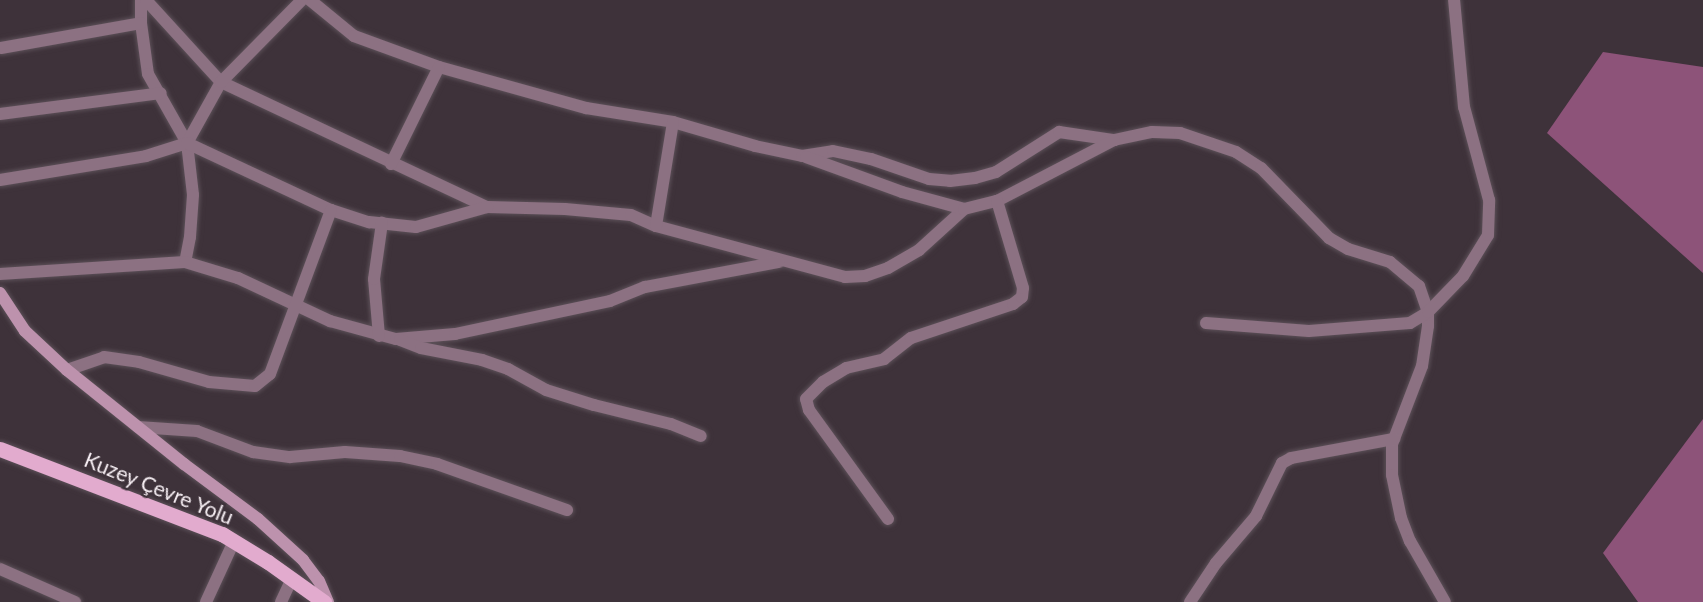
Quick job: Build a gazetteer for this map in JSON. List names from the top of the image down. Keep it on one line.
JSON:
{"streets":{"main road":["Kuzey Çevre Yolu"]}}
